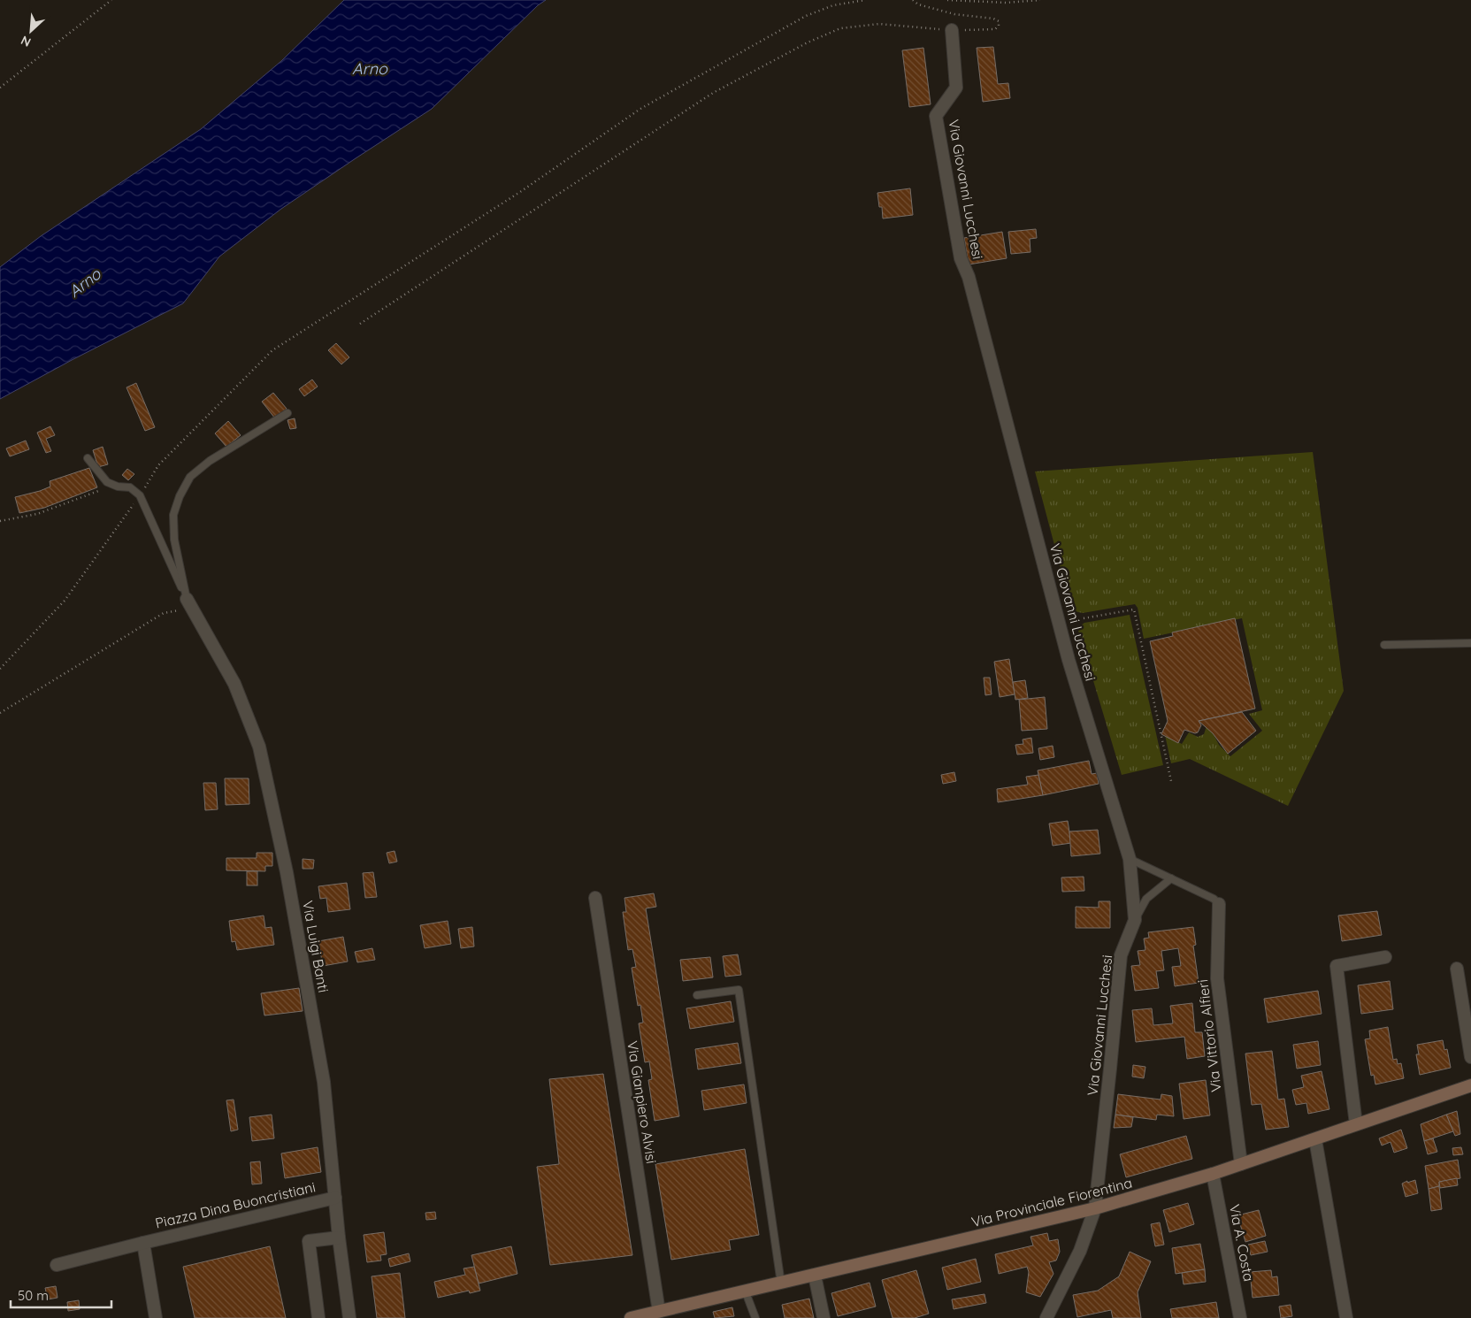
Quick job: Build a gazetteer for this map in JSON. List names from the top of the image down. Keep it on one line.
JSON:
{"streets":{"main road":["Via Provinciale Fiorentina"],"street":["Via Giovanni Lucchesi","Via Luigi Banti","Via Vittorio Alfieri","Via Gianpiero Alvisi","Piazza Dina Buoncristiani","Via A. Costa"]},"crossings":[["Via Giovanni Lucchesi","Via Provinciale Fiorentina"],["Via Luigi Banti","Piazza Dina Buoncristiani"],["Via Vittorio Alfieri","Via Provinciale Fiorentina"],["Via Gianpiero Alvisi","Via Provinciale Fiorentina"],["Via Provinciale Fiorentina","Via A. Costa"]],"water":["Arno"],"scale_bar":"50 m","north":"bottom left"}
